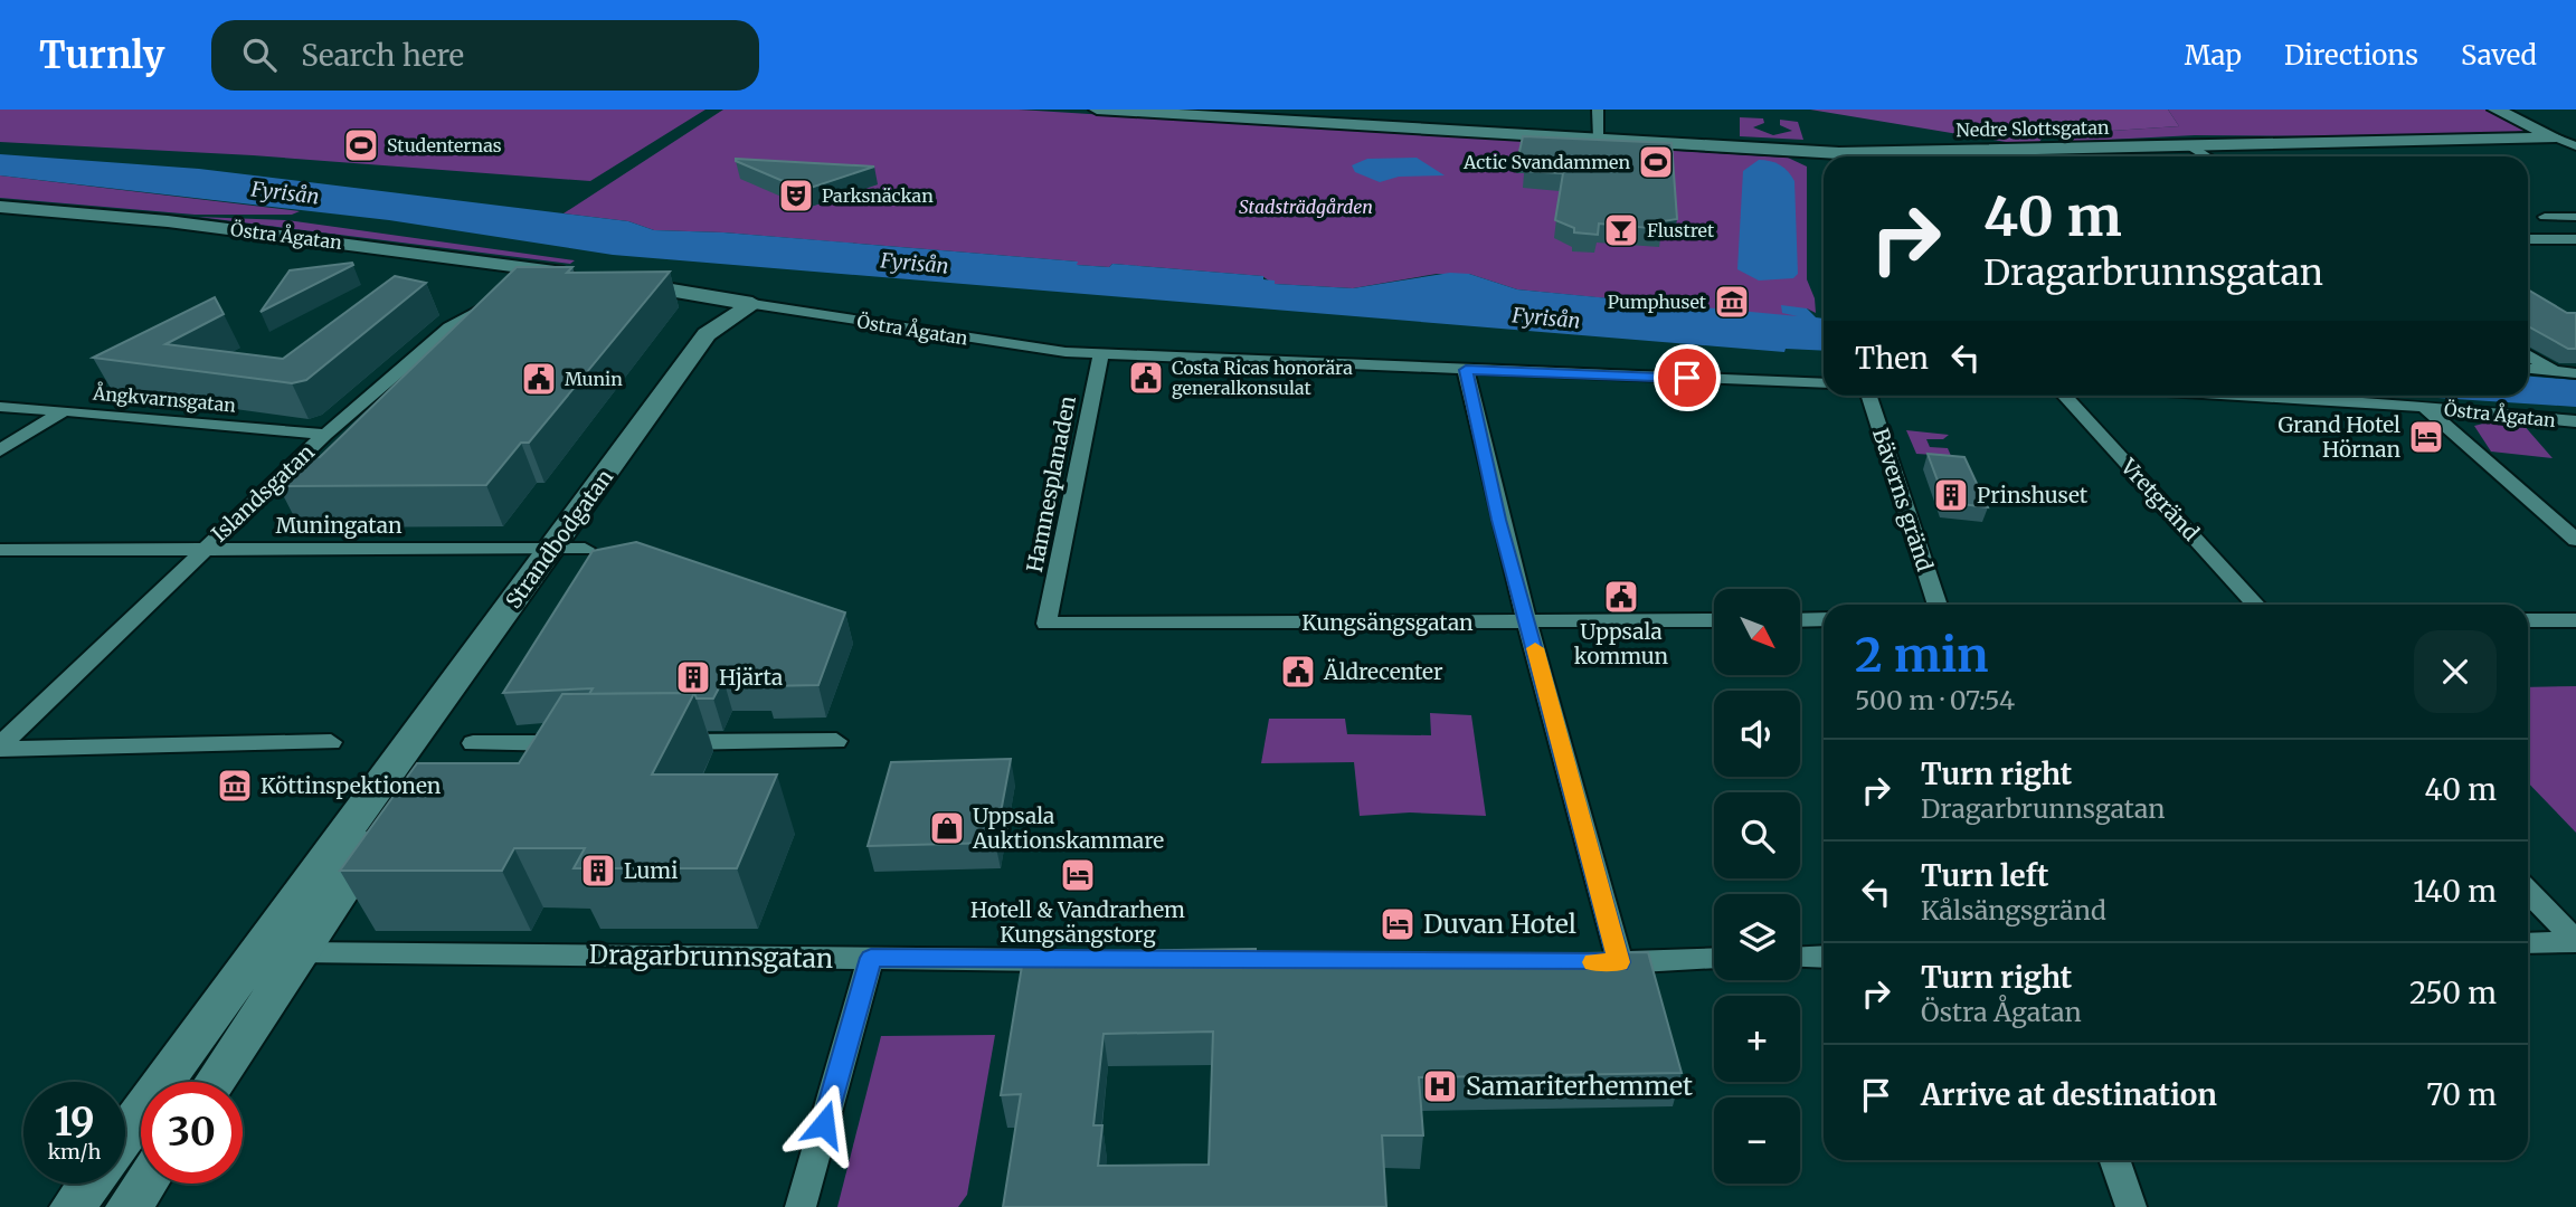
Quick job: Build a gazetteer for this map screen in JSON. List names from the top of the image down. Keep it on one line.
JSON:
{"streets":{"street":["Nedre Slottsgatan","Östra Ågatan","Ångkvarnsgatan","Hamnesplanaden","Islandsgatan","Bäverns gränd","Vretgränd","Muningatan","Strandbodgatan","Kungsängsgatan","Dragarbrunnsgatan"]},"crossings":[["Östra Ågatan","Hamnesplanaden"],["Östra Ågatan","Strandbodgatan"],["Ångkvarnsgatan","Islandsgatan"],["Hamnesplanaden","Kungsängsgatan"],["Islandsgatan","Muningatan"],["Muningatan","Strandbodgatan"],["Strandbodgatan","Dragarbrunnsgatan"]],"water":["Fyrisån"],"parks":["Stadsträdgården"],"places":{"sports":["Studenternas","Actic Svandammen"],"theatre":["Parksnäckan"],"bar":["Flustret"],"museum":["Pumphuset","Köttinspektionen"],"public building":["Costa Ricas honorära generalkonsulat","Munin","Uppsala kommun","Äldrecenter"],"hotel":["Grand Hotel Hörnan","Hotell & Vandrarhem Kungsängstorg","Duvan Hotel"],"building":["Prinshuset","Hjärta","Lumi"],"shop":["Uppsala Auktionskammare"],"hospital":["Samariterhemmet"]},"north":"bottom right","page":{"header":"Turnly","search":"Search here","nav":["Map","Directions","Saved"],"turn":["40 m","Dragarbrunnsgatan"],"then":"Then","map_buttons":["+","−"],"heading":["2 min","500 m · 07:54"],"list":[{"name":"Turn right","note":"Dragarbrunnsgatan","value":"40 m"},{"name":"Turn left","note":"Kålsängsgränd","value":"140 m"},{"name":"Turn right","note":"Östra Ågatan","value":"250 m"},{"name":"Arrive at destination","value":"70 m"}],"speed":"19 km/h","limit":"30"}}
